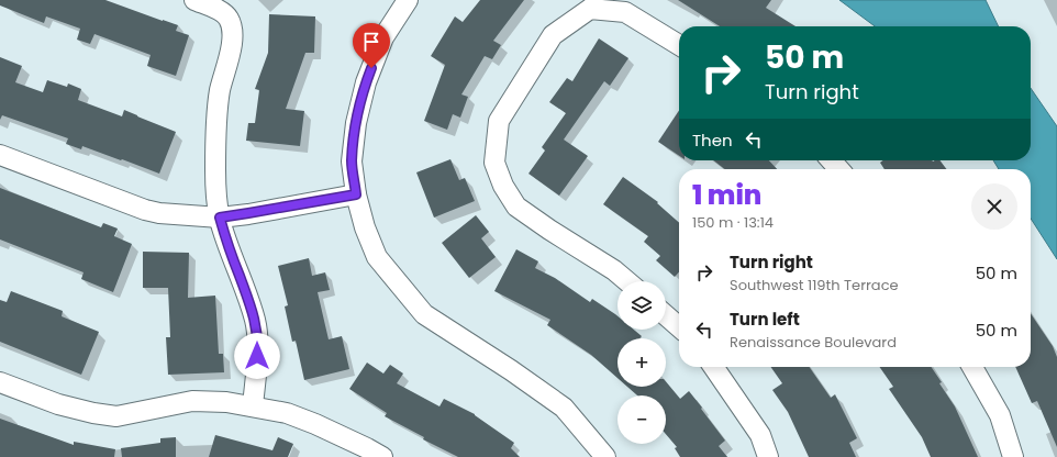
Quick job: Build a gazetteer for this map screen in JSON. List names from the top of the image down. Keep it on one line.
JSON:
{"page":{"turn":["50 m","Turn right"],"then":"Then","heading":["1 min","150 m · 13:14"],"list":[{"name":"Turn right","note":"Southwest 119th Terrace","value":"50 m"},{"name":"Turn left","note":"Renaissance Boulevard","value":"50 m"}],"map_buttons":["+","−"]}}
